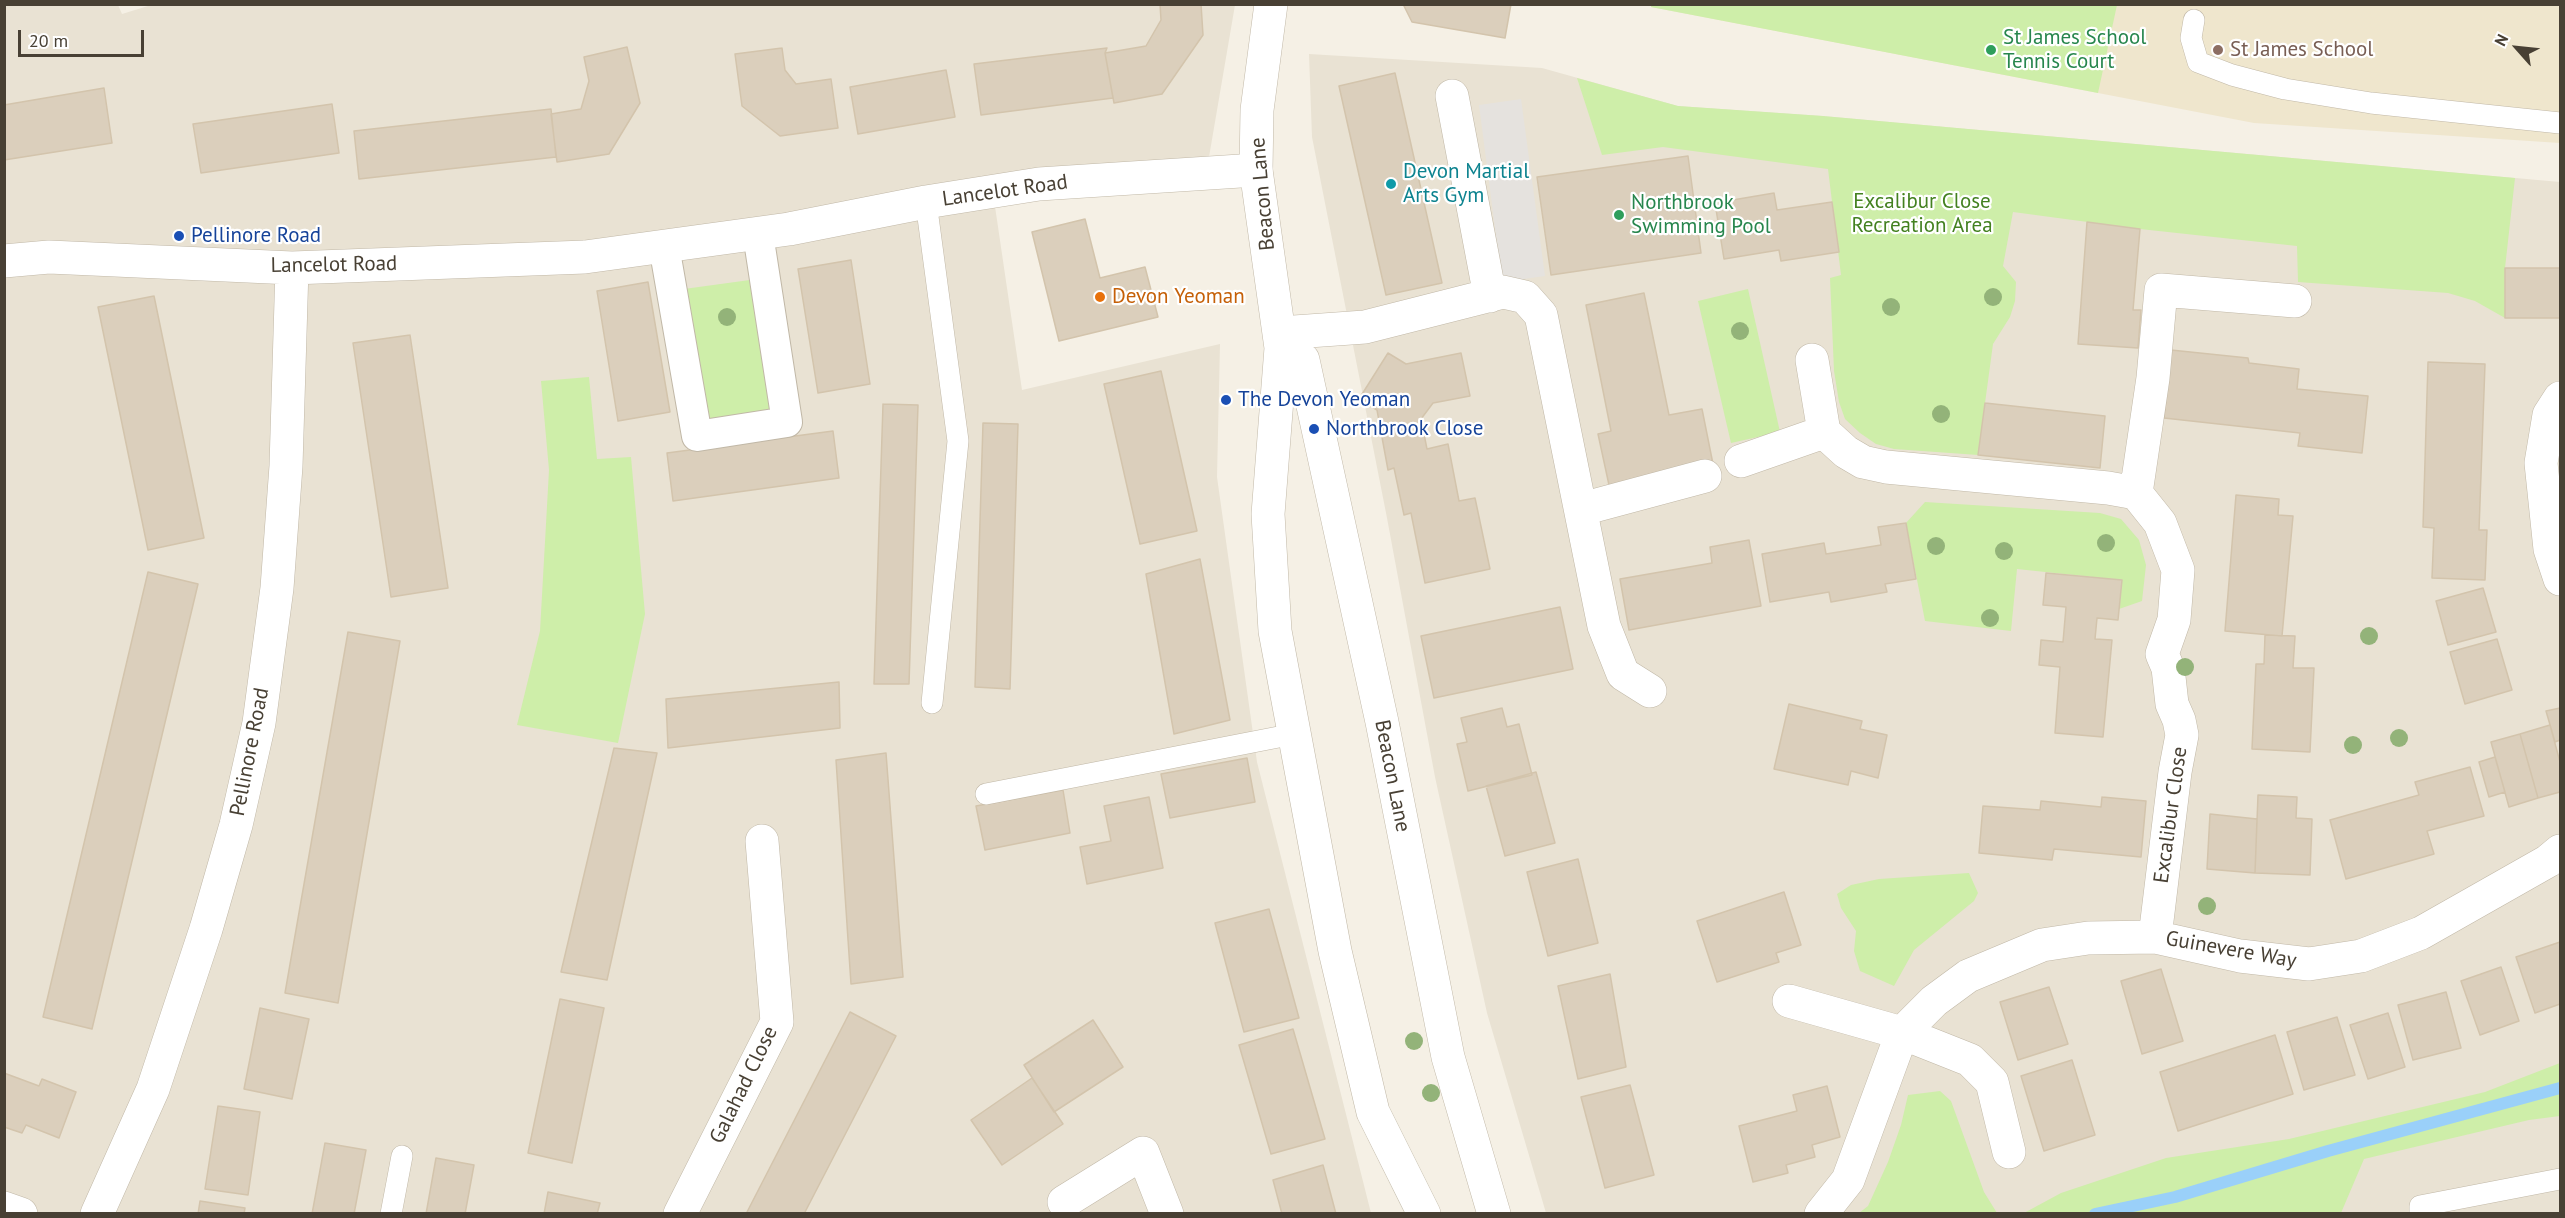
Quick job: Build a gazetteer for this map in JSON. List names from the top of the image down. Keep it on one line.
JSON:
{"streets":{"street":["Lancelot Road","Beacon Lane","Pellinore Road","Excalibur Close","Guinevere Way","Galahad Close"]},"crossings":[["Lancelot Road","Beacon Lane"],["Lancelot Road","Pellinore Road"],["Excalibur Close","Guinevere Way"]],"parks":["Excalibur Close Recreation Area"],"places":["St James School Tennis Court","St James School","Devon Martial Arts Gym","Northbrook Swimming Pool","Pellinore Road","Devon Yeoman","The Devon Yeoman","Northbrook Close"],"scale_bar":"20 m","north":"top left"}
